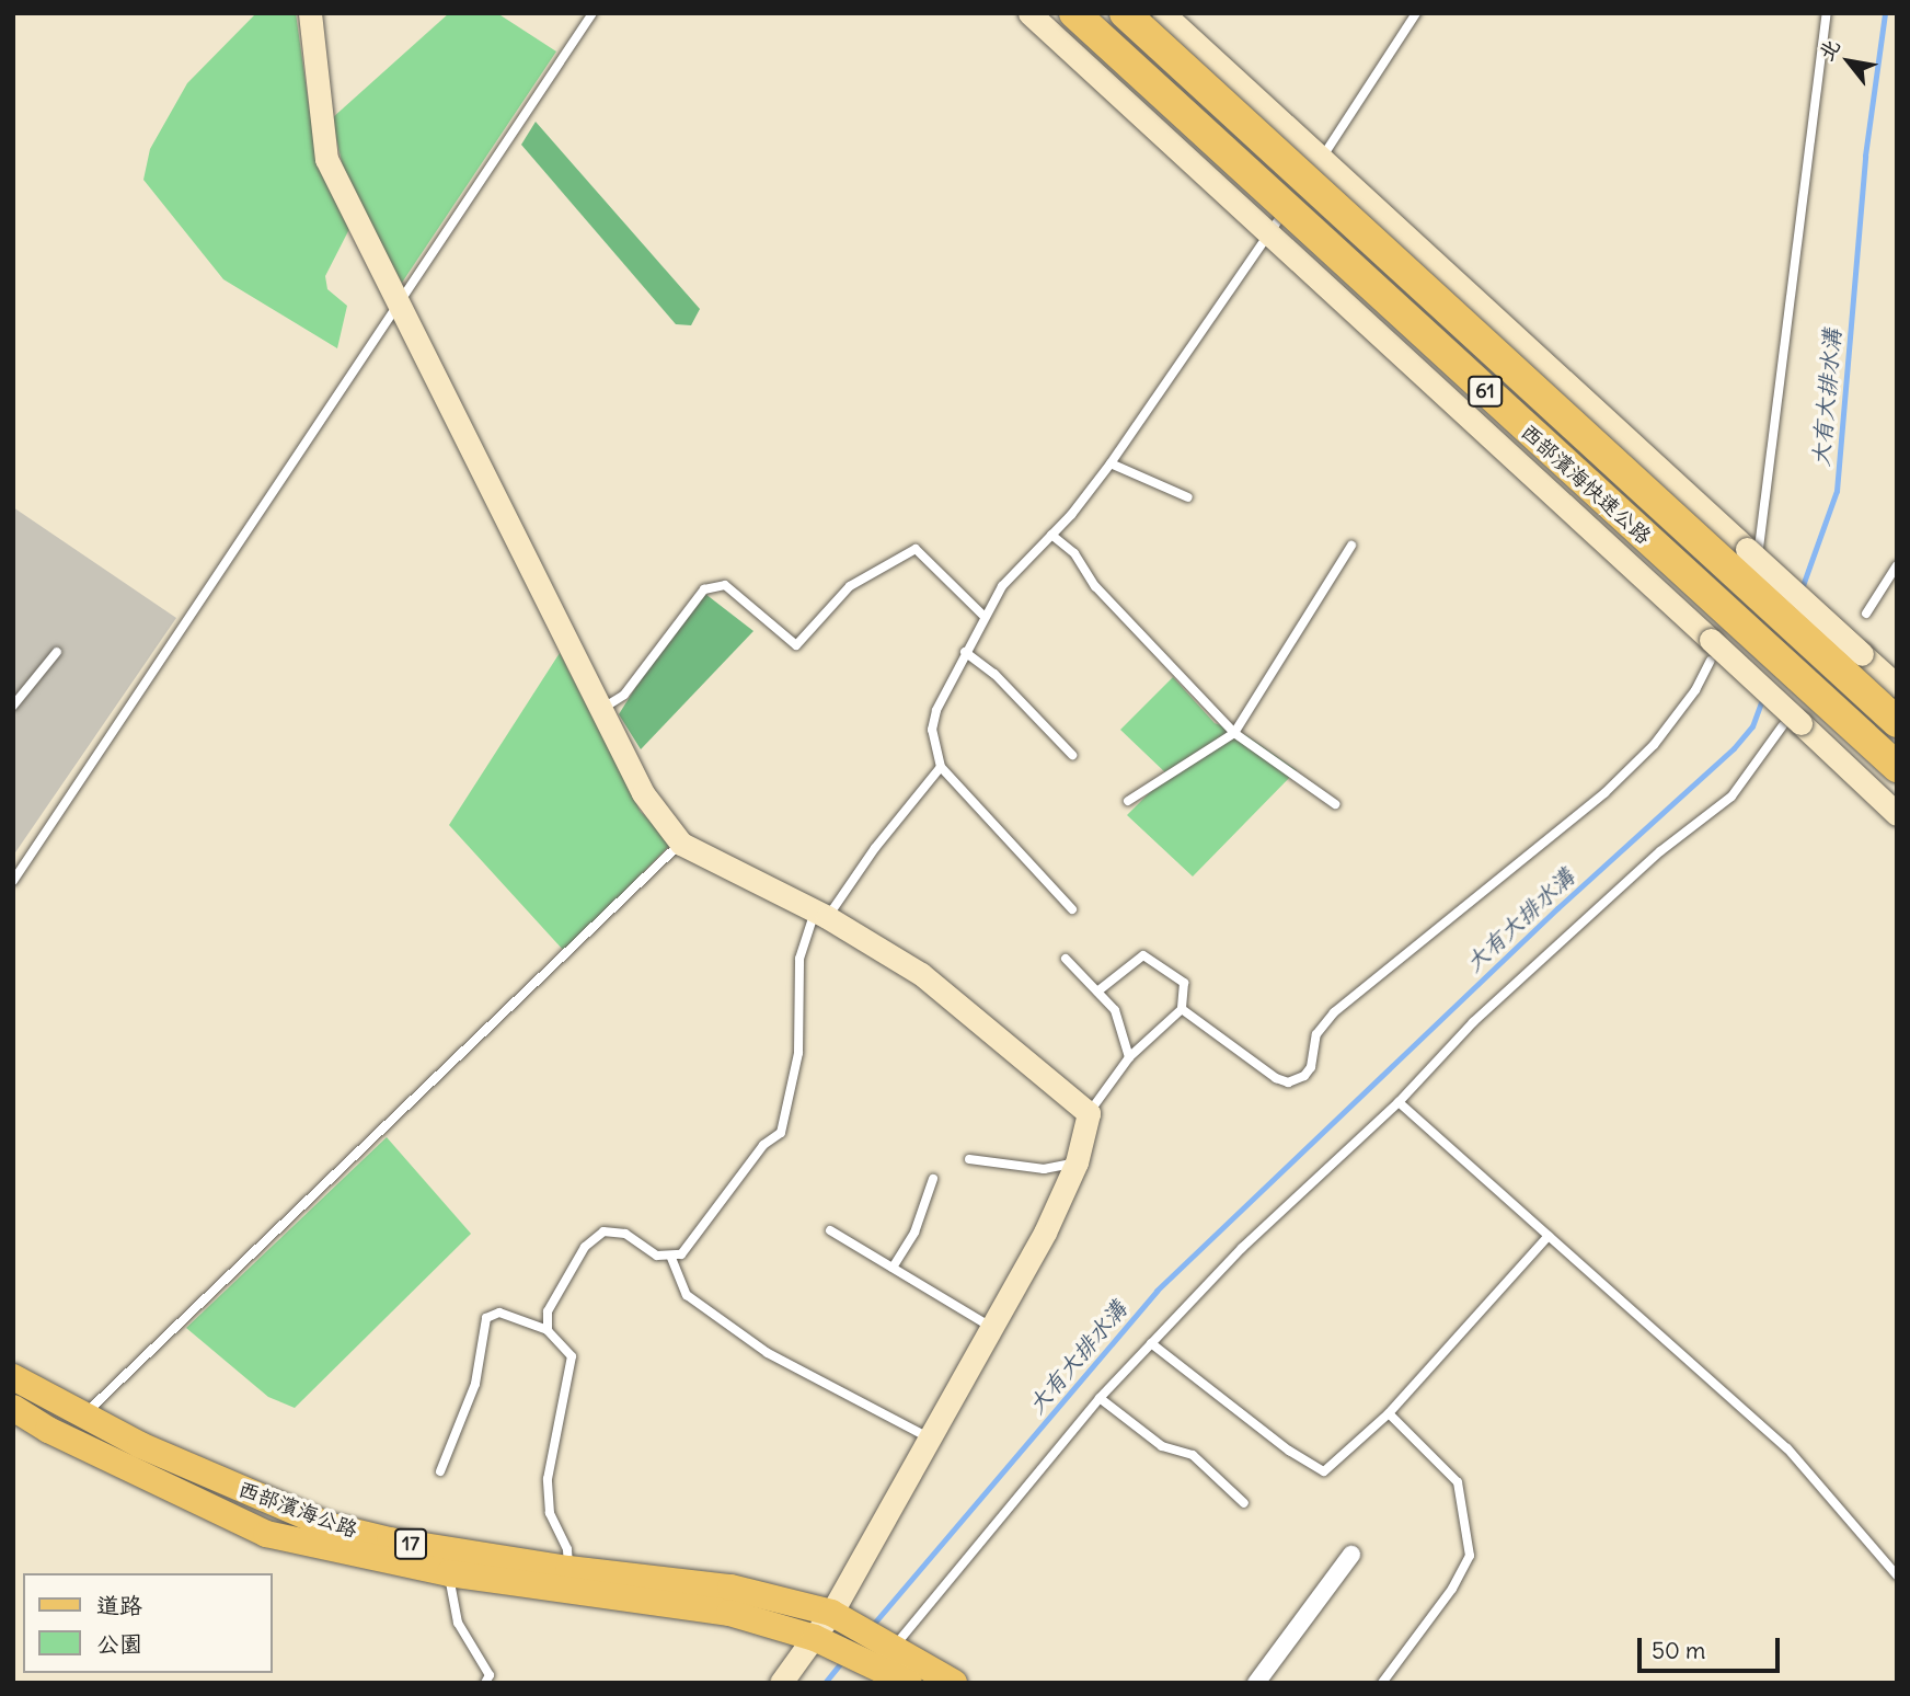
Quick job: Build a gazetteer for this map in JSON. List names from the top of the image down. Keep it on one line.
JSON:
{"streets":{"highway":["61","西部濱海快速公路"],"main road":["西部濱海公路","17"]},"crossings":[["西部濱海公路","17"]],"water":["大有大排水溝"],"legend":["道路","公園"],"scale_bar":"50 m","north":"top left"}
